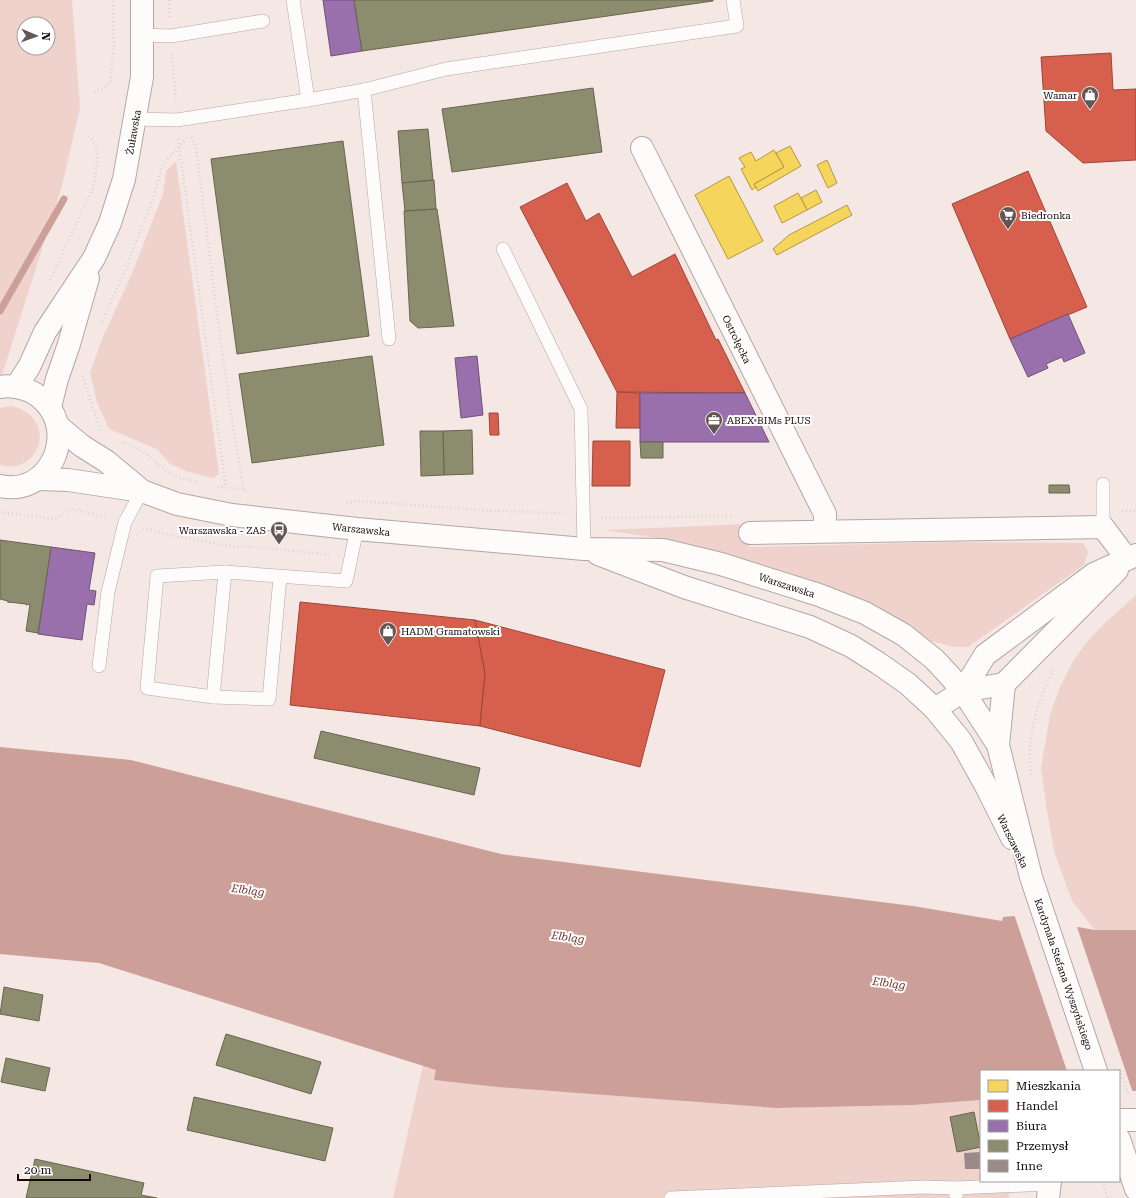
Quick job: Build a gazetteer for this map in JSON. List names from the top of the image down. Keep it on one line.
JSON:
{"streets":{"main road":["Żuławska","Ostrołęcka","Warszawska","Kardynała Stefana Wyszyńskiego"]},"crossings":[["Żuławska","Warszawska"],["Warszawska","Kardynała Stefana Wyszyńskiego"]],"water":["Elbląg"],"places":{"shop":["Wamar","HADM Gramatowski"],"supermarket":["Biedronka"],"office":["ABEX BIMs PLUS"],"bus stop":["Warszawska - ZAS"]},"legend":["Mieszkania","Handel","Biura","Przemysł","Inne"],"scale_bar":"20 m","north":"right"}
